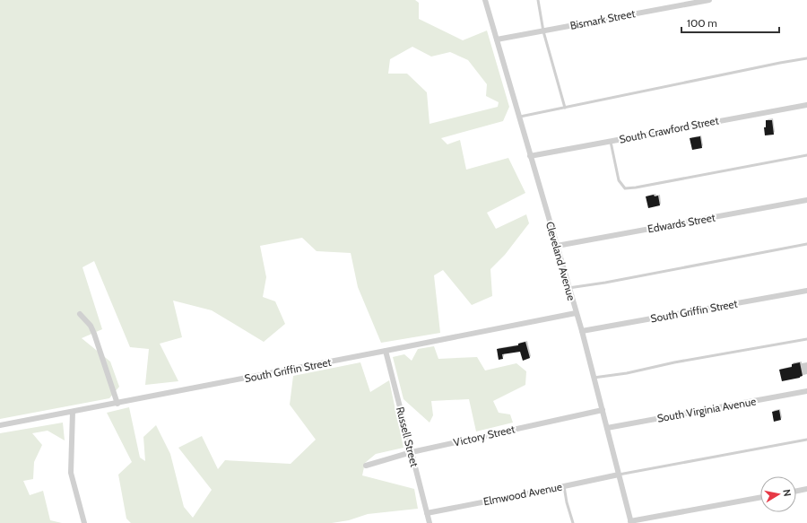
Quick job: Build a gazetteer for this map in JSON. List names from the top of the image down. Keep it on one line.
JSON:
{"streets":{"street":["Bismark Street","South Crawford Street","Edwards Street","Cleveland Avenue","South Griffin Street","South Virginia Avenue","Victory Street","Russell Street","Elmwood Avenue"]},"crossings":[["Bismark Street","Cleveland Avenue"],["South Crawford Street","Cleveland Avenue"],["Edwards Street","Cleveland Avenue"],["Cleveland Avenue","South Griffin Street"],["Cleveland Avenue","South Virginia Avenue"],["Cleveland Avenue","Victory Street"],["Cleveland Avenue","Elmwood Avenue"],["South Griffin Street","Russell Street"],["Victory Street","Russell Street"],["Russell Street","Elmwood Avenue"]],"scale_bar":"100 m","north":"right"}
